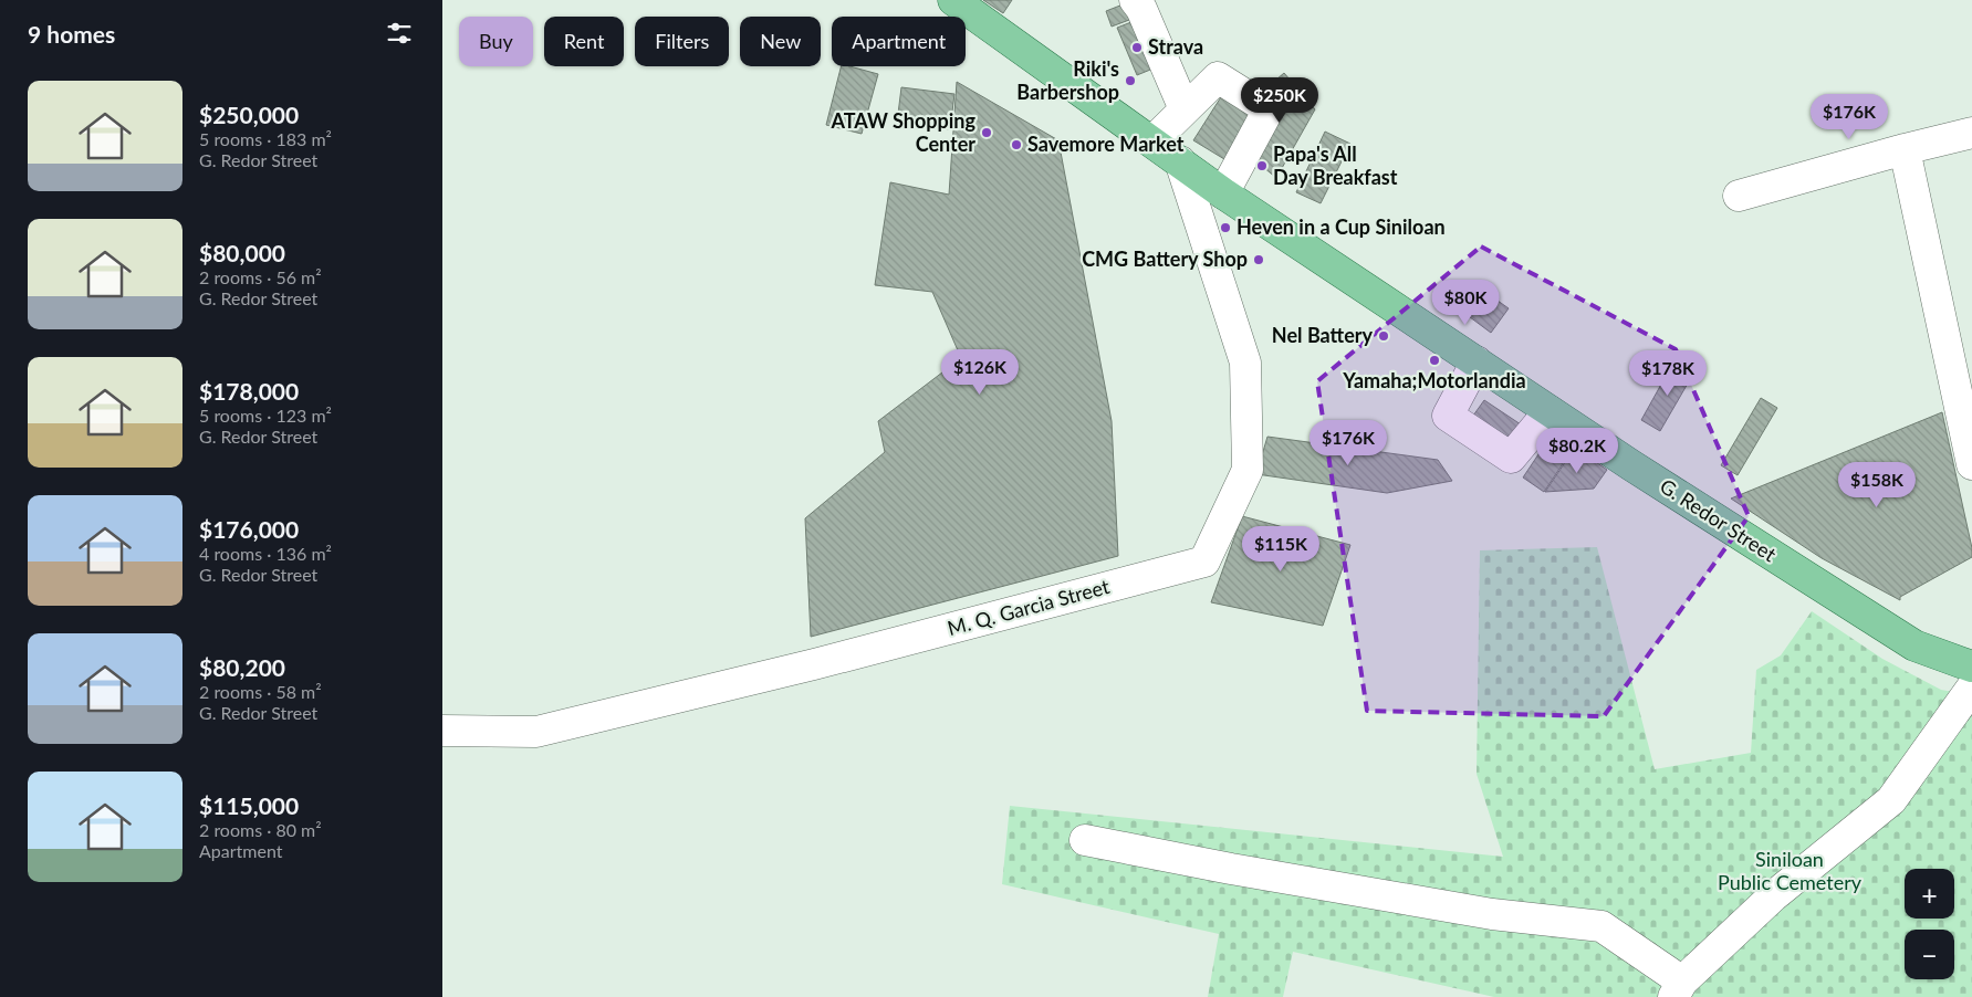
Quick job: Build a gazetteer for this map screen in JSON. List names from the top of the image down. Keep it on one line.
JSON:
{"streets":{"main road":["G. Redor Street"],"street":["M. Q. Garcia Street"]},"crossings":[["G. Redor Street","M. Q. Garcia Street"]],"parks":["Siniloan Public Cemetery"],"places":["Strava","Riki's Barbershop","ATAW Shopping Center","Savemore Market","Papa's All Day Breakfast","Heven in a Cup Siniloan","CMG Battery Shop","Nel Battery","Yamaha;Motorlandia"],"page":{"heading":"9 homes","chip":["Buy","Rent","Filters","New","Apartment"],"list":[{"name":"$250,000","note":"5 rooms · 183 m² · G. Redor Street"},{"name":"$80,000","note":"2 rooms · 56 m² · G. Redor Street"},{"name":"$178,000","note":"5 rooms · 123 m² · G. Redor Street"},{"name":"$176,000","note":"4 rooms · 136 m² · G. Redor Street"},{"name":"$80,200","note":"2 rooms · 58 m² · G. Redor Street"},{"name":"$115,000","note":"2 rooms · 80 m² · Apartment"}],"price":["$250K","$176K","$80K","$126K","$178K","$176K","$80.2K","$158K","$115K"],"map_buttons":["+","−"]}}
